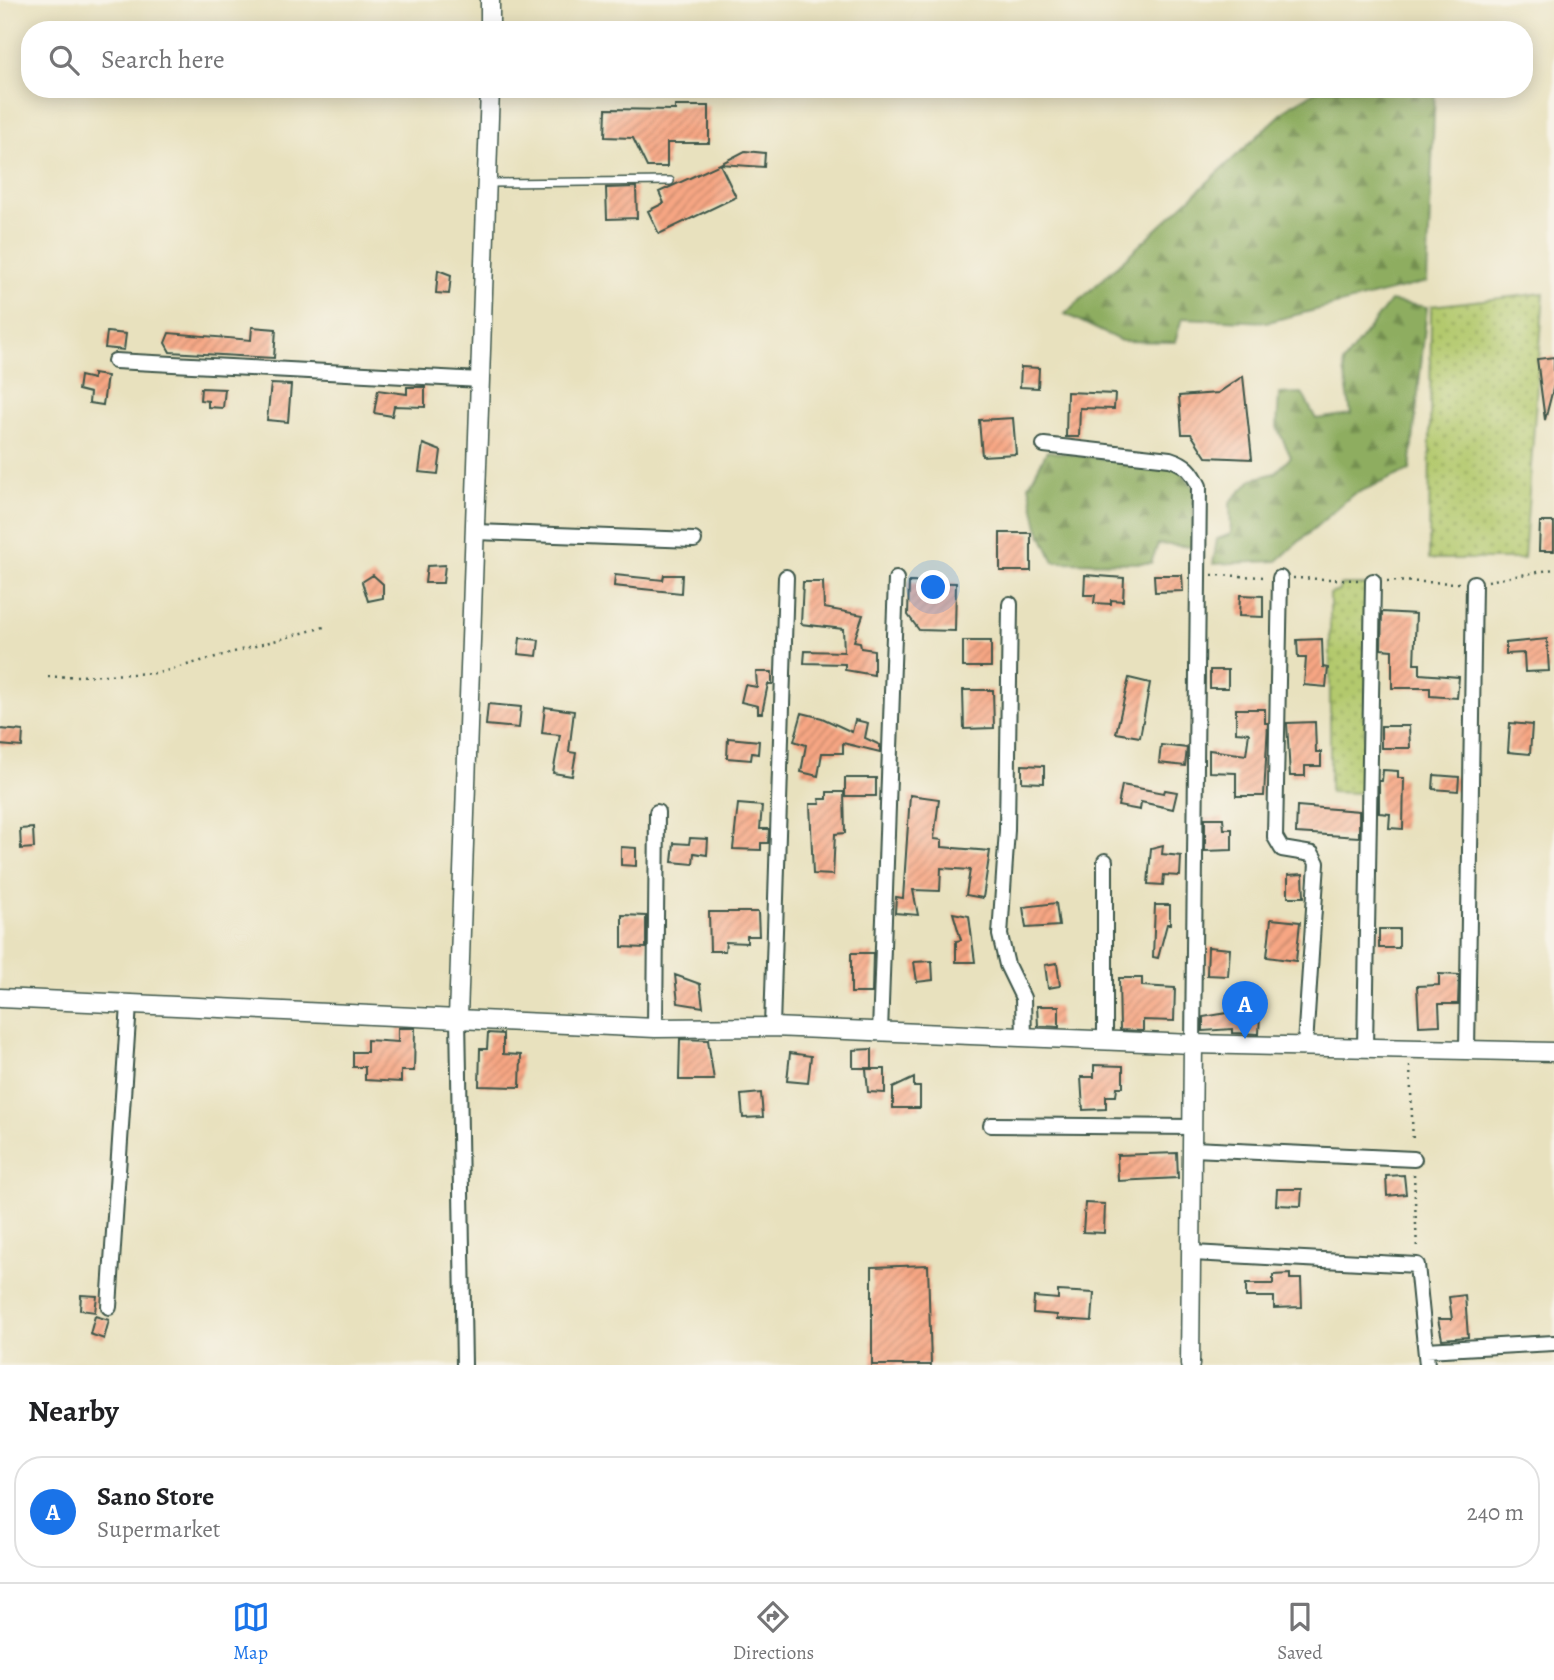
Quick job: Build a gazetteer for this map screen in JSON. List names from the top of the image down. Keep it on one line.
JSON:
{"page":{"search":"Search here","pins":"A","heading":"Nearby","list":[{"mark":"A","name":"Sano Store","note":"Supermarket","value":"240 m"}],"nav":["Map","Directions","Saved"]}}
